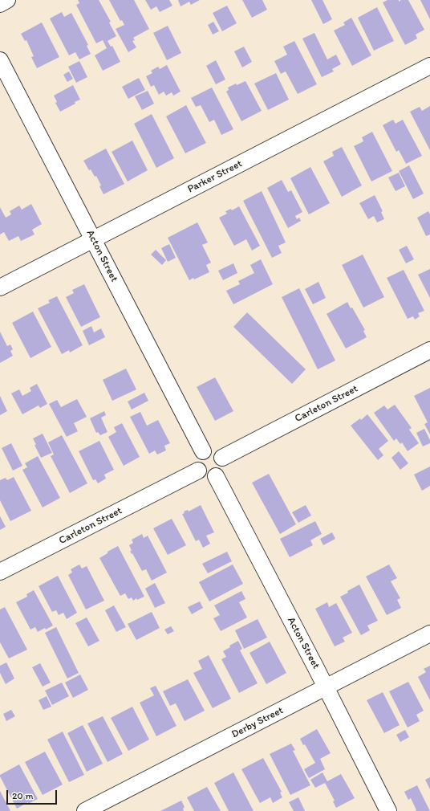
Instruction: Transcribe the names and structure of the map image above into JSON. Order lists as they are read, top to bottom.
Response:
{
  "streets": {
    "street": [
      "Parker Street",
      "Acton Street",
      "Carleton Street",
      "Derby Street"
    ]
  },
  "crossings": [
    ["Parker Street", "Acton Street"],
    ["Acton Street", "Carleton Street"],
    ["Acton Street", "Derby Street"]
  ],
  "scale_bar": "20 m"
}
